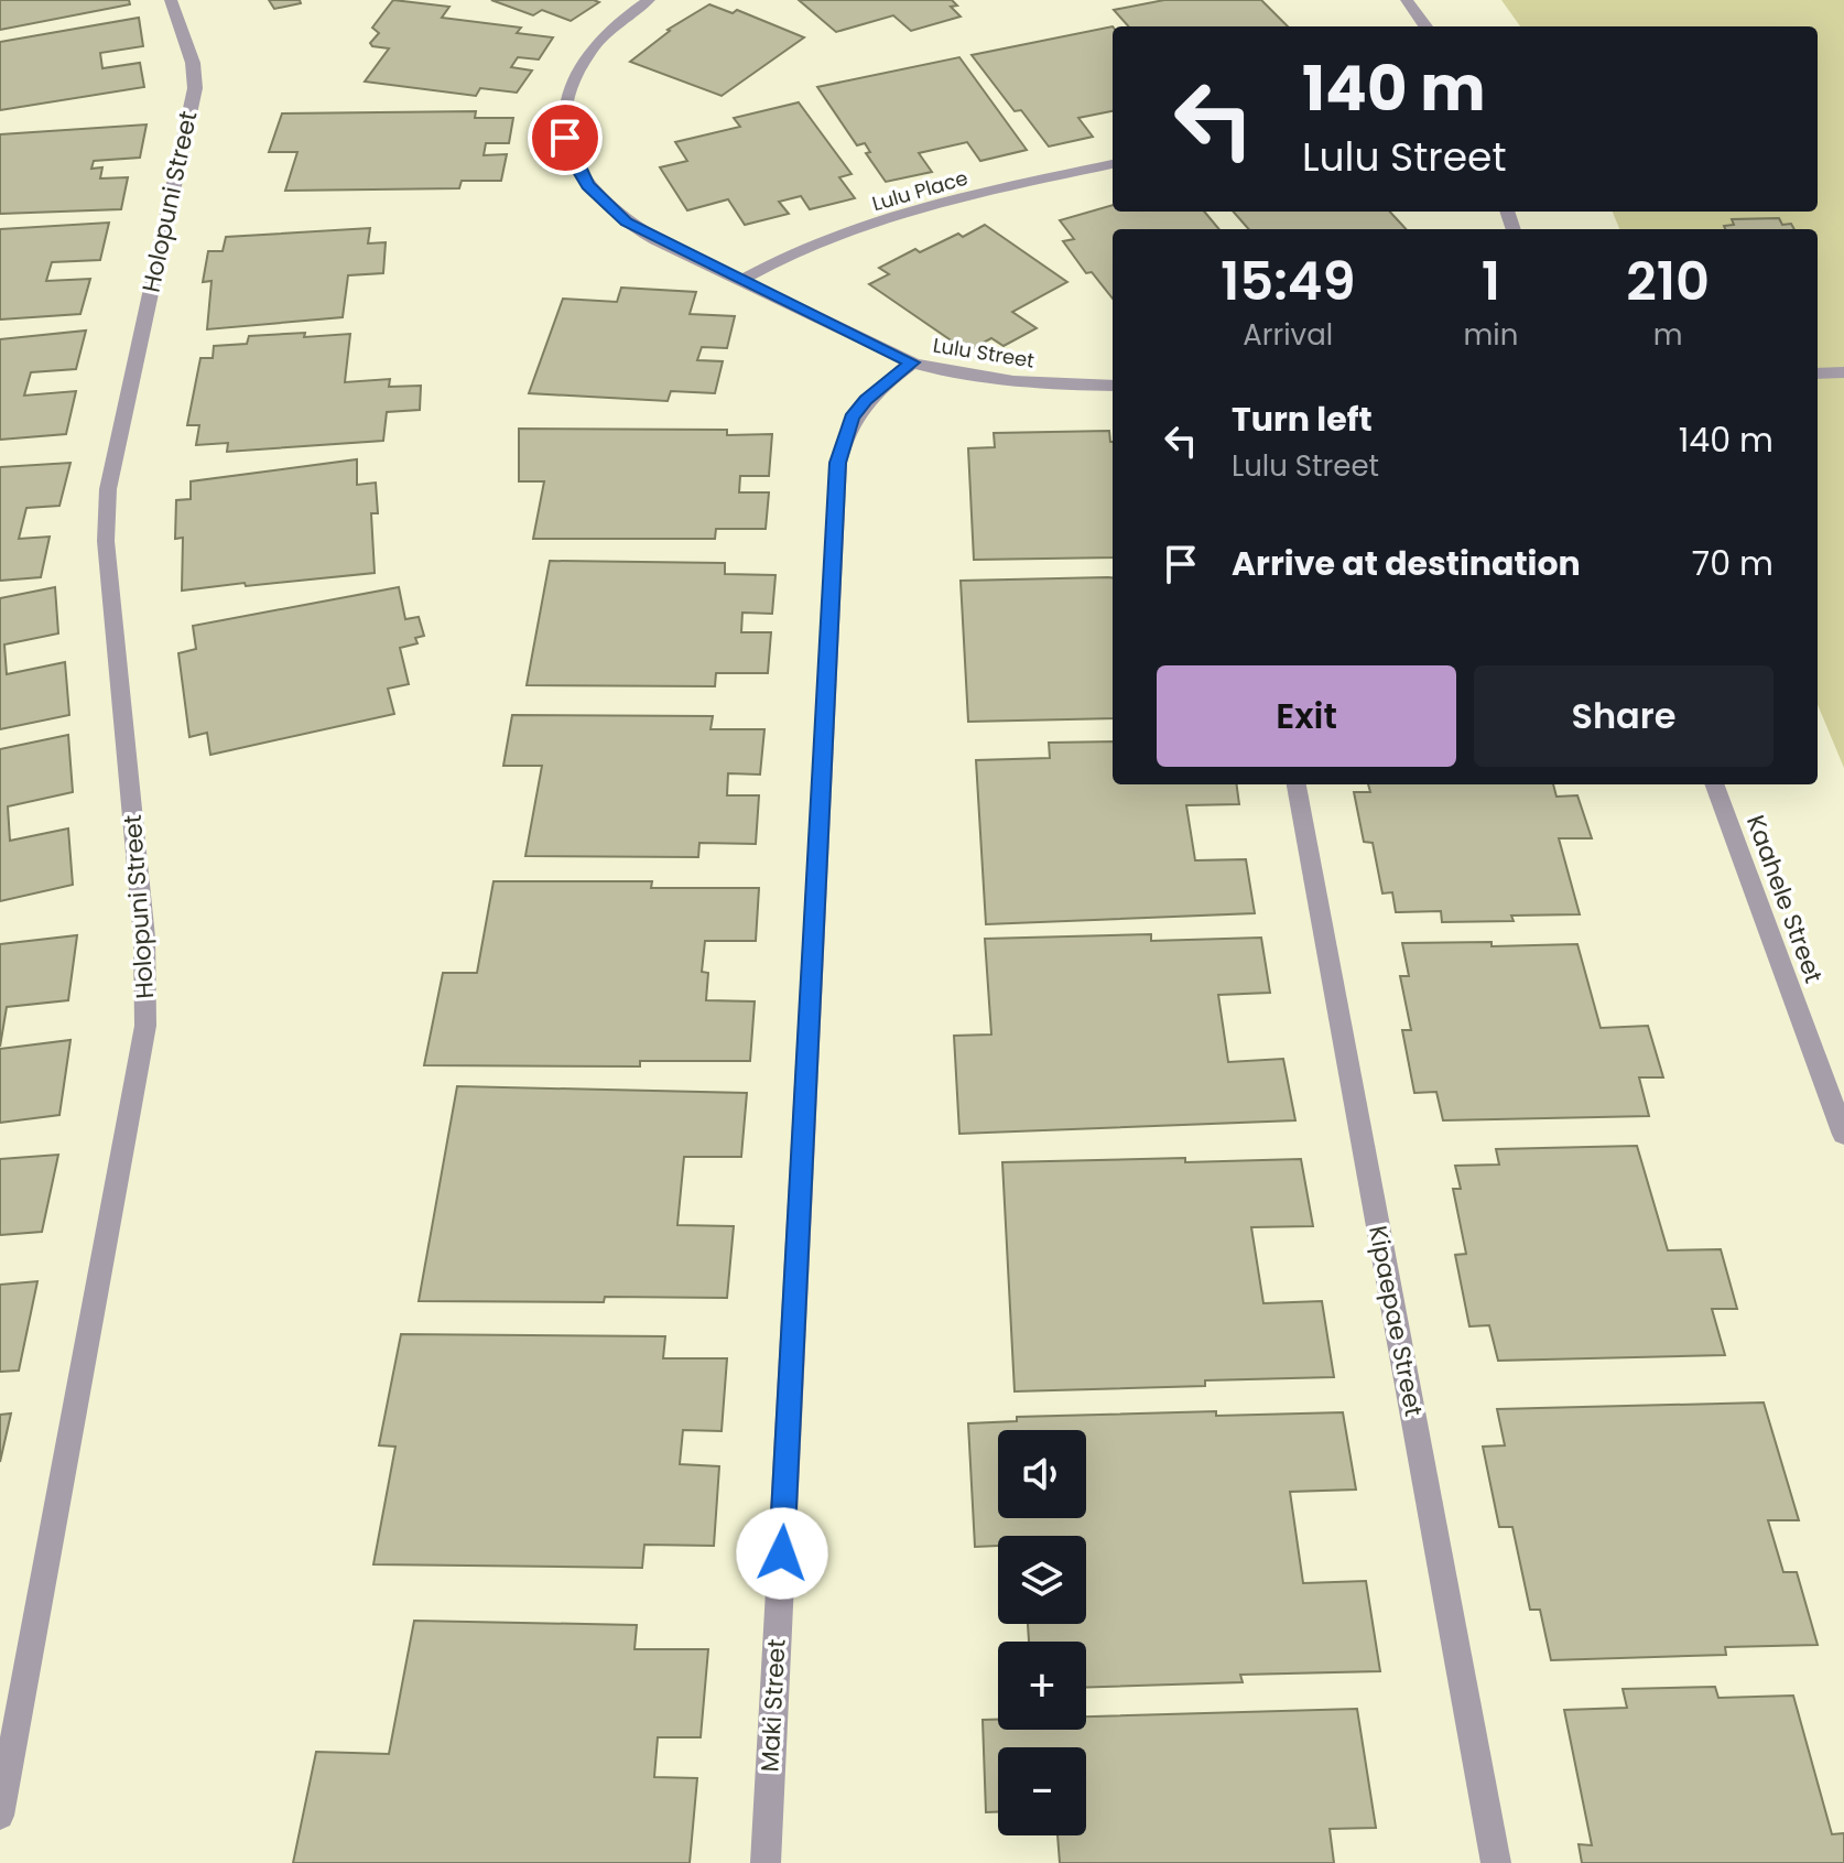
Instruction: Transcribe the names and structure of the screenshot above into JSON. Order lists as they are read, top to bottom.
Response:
{
  "streets": {
    "street": [
      "Lulu Place",
      "Holopuni Street",
      "Lulu Street",
      "Kaahele Street",
      "Kipaepae Street",
      "Maki Street"
    ]
  },
  "crossings": [
    ["Lulu Place", "Lulu Street"],
    ["Lulu Street", "Maki Street"]
  ],
  "page": {
    "turn": ["140 m", "Lulu Street"],
    "eta": [
      "15:49",
      "Arrival",
      "1",
      "min",
      "210",
      "m"
    ],
    "list": [
      {
        "name": "Turn left",
        "note": "Lulu Street",
        "value": "140 m"
      },
      {
        "name": "Arrive at destination",
        "value": "70 m"
      }
    ],
    "buttons": ["Exit", "Share"],
    "map_buttons": ["+", "−"]
  }
}
